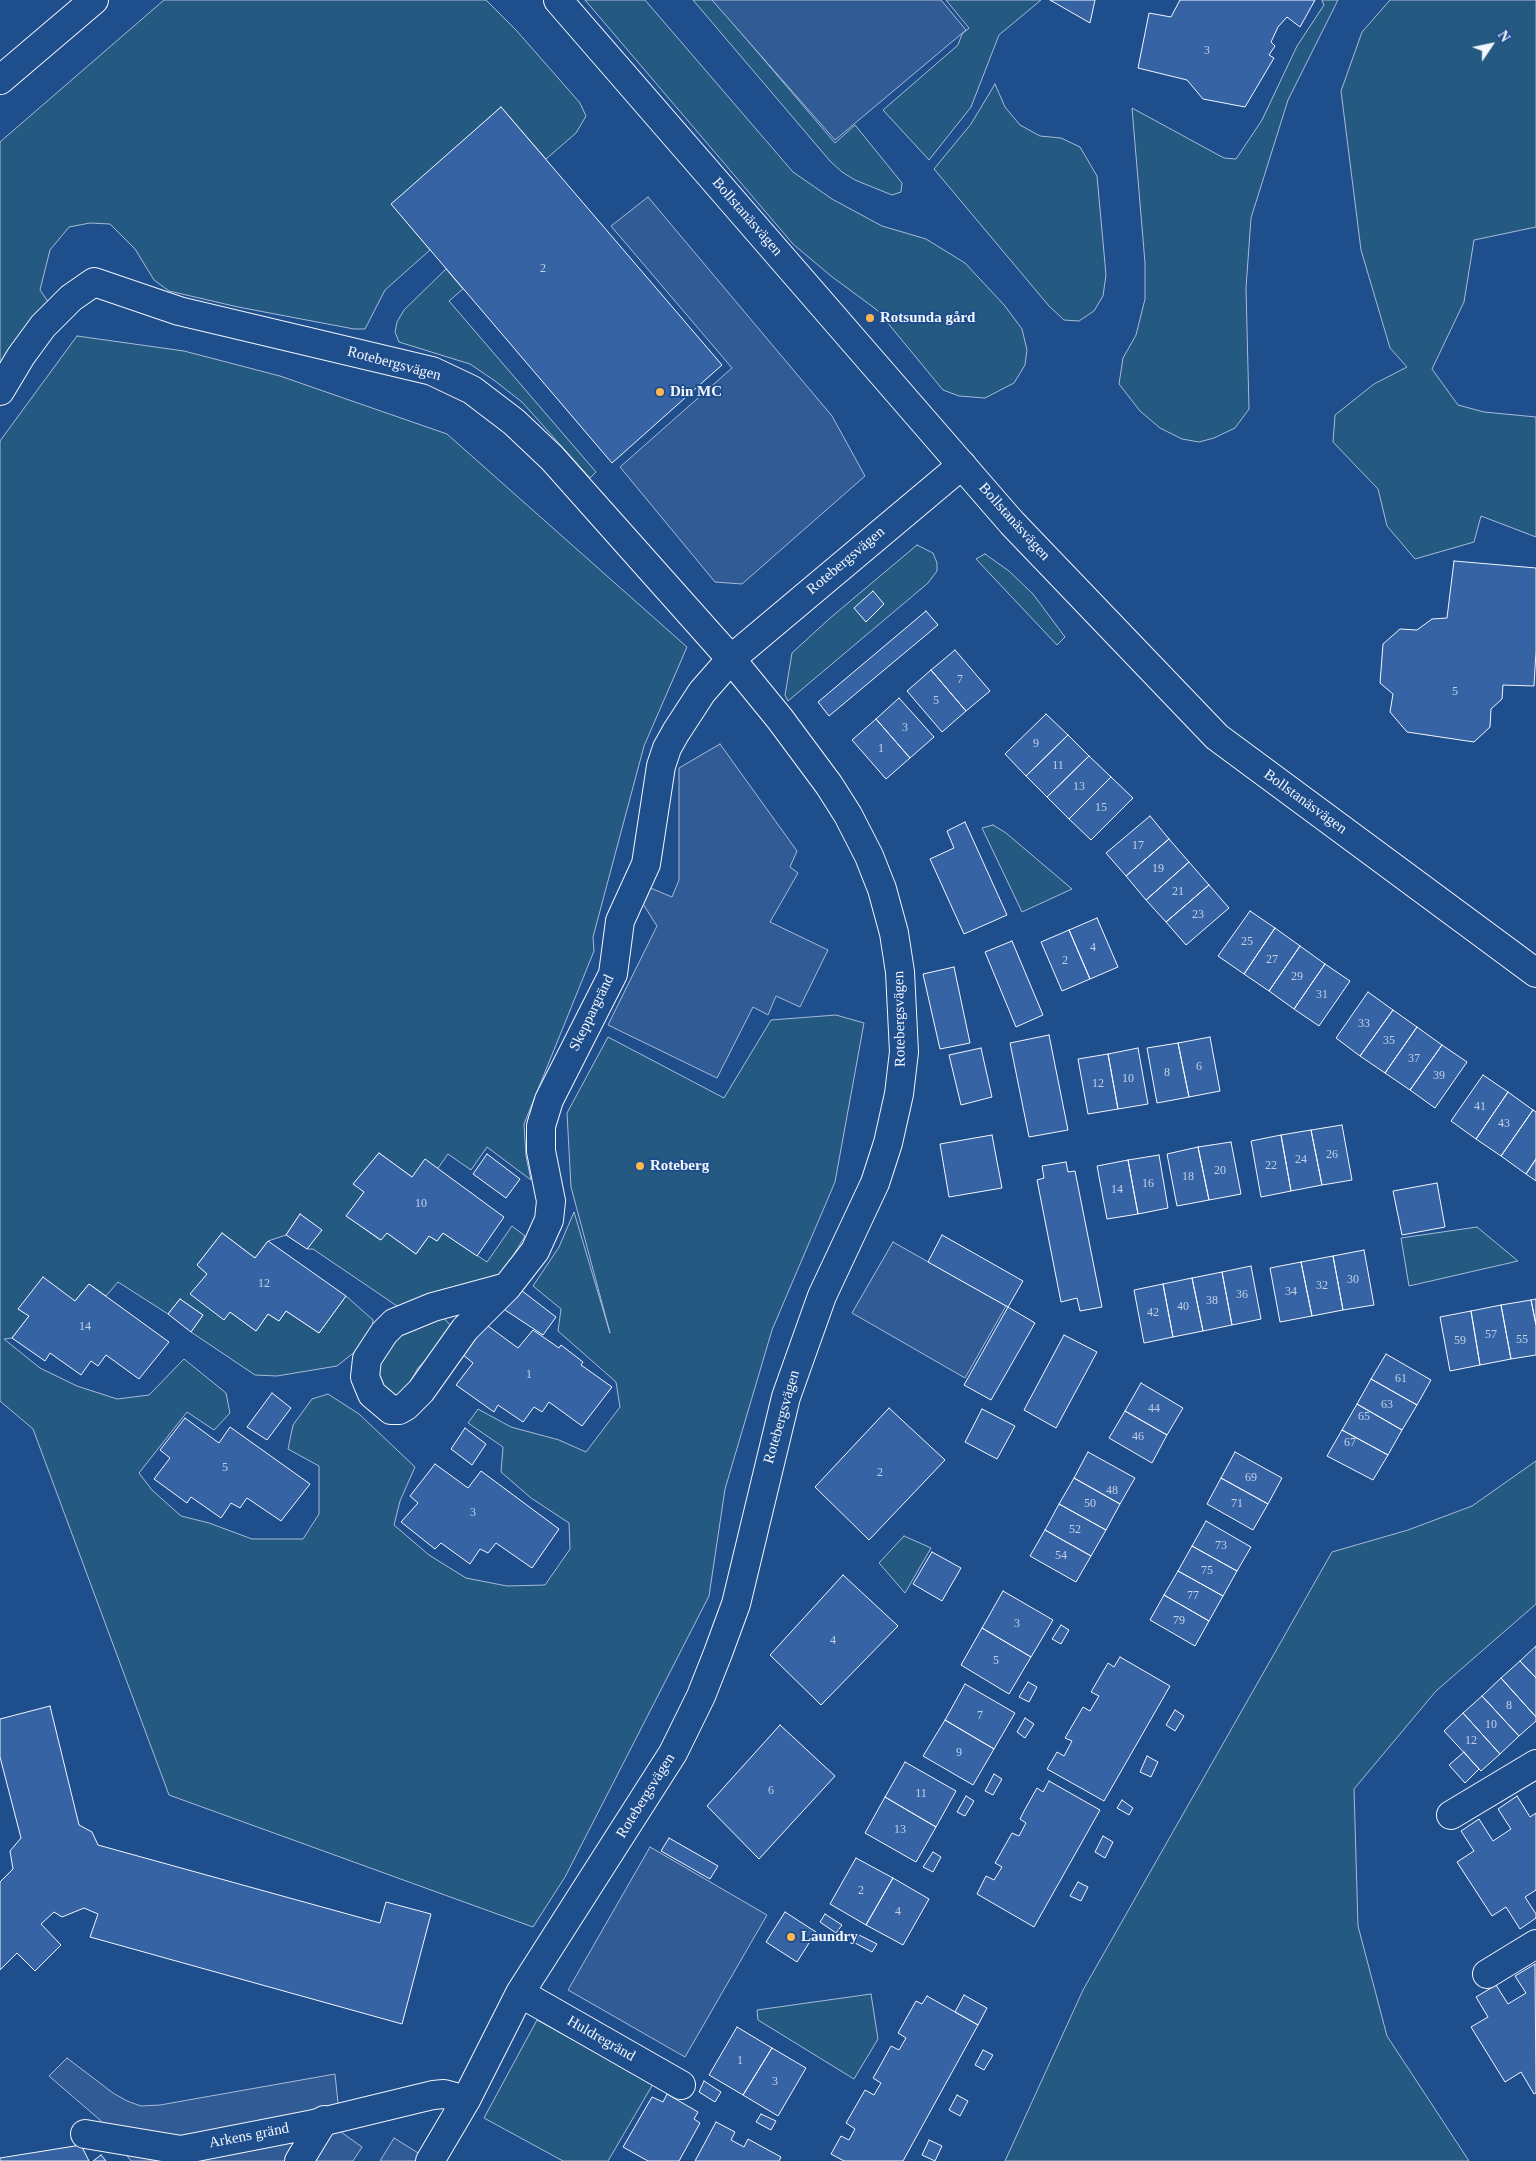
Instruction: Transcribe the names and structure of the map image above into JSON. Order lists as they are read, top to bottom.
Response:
{
  "streets": {
    "main road": [
      "Bollstanäsvägen",
      "Rotebergsvägen",
      "Skeppargränd",
      "Huldregränd",
      "Arkens gränd"
    ]
  },
  "crossings": [
    ["Bollstanäsvägen", "Rotebergsvägen"],
    ["Rotebergsvägen", "Skeppargränd"],
    ["Rotebergsvägen", "Huldregränd"],
    ["Rotebergsvägen", "Arkens gränd"]
  ],
  "places": [
    "Rotsunda gård",
    "Din MC",
    "Roteberg",
    "Laundry"
  ],
  "house_numbers": [
    "3",
    "2",
    "7",
    "5",
    "5",
    "3",
    "9",
    "1",
    "11",
    "13",
    "15",
    "17",
    "19",
    "21",
    "23",
    "25",
    "4",
    "27",
    "2",
    "29",
    "31",
    "33",
    "35",
    "37",
    "6",
    "8",
    "39",
    "10",
    "12",
    "41",
    "43",
    "26",
    "24",
    "22",
    "20",
    "18",
    "16",
    "14",
    "10",
    "30",
    "12",
    "32",
    "34",
    "36",
    "38",
    "40",
    "42",
    "14",
    "57",
    "55",
    "59",
    "1",
    "61",
    "63",
    "44",
    "65",
    "46",
    "67",
    "5",
    "2",
    "69",
    "48",
    "50",
    "71",
    "3",
    "52",
    "73",
    "54",
    "75",
    "77",
    "79",
    "3",
    "4",
    "5",
    "8",
    "7",
    "10",
    "12",
    "9",
    "6",
    "11",
    "13",
    "2",
    "4",
    "1",
    "3"
  ],
  "north": "top right"
}
